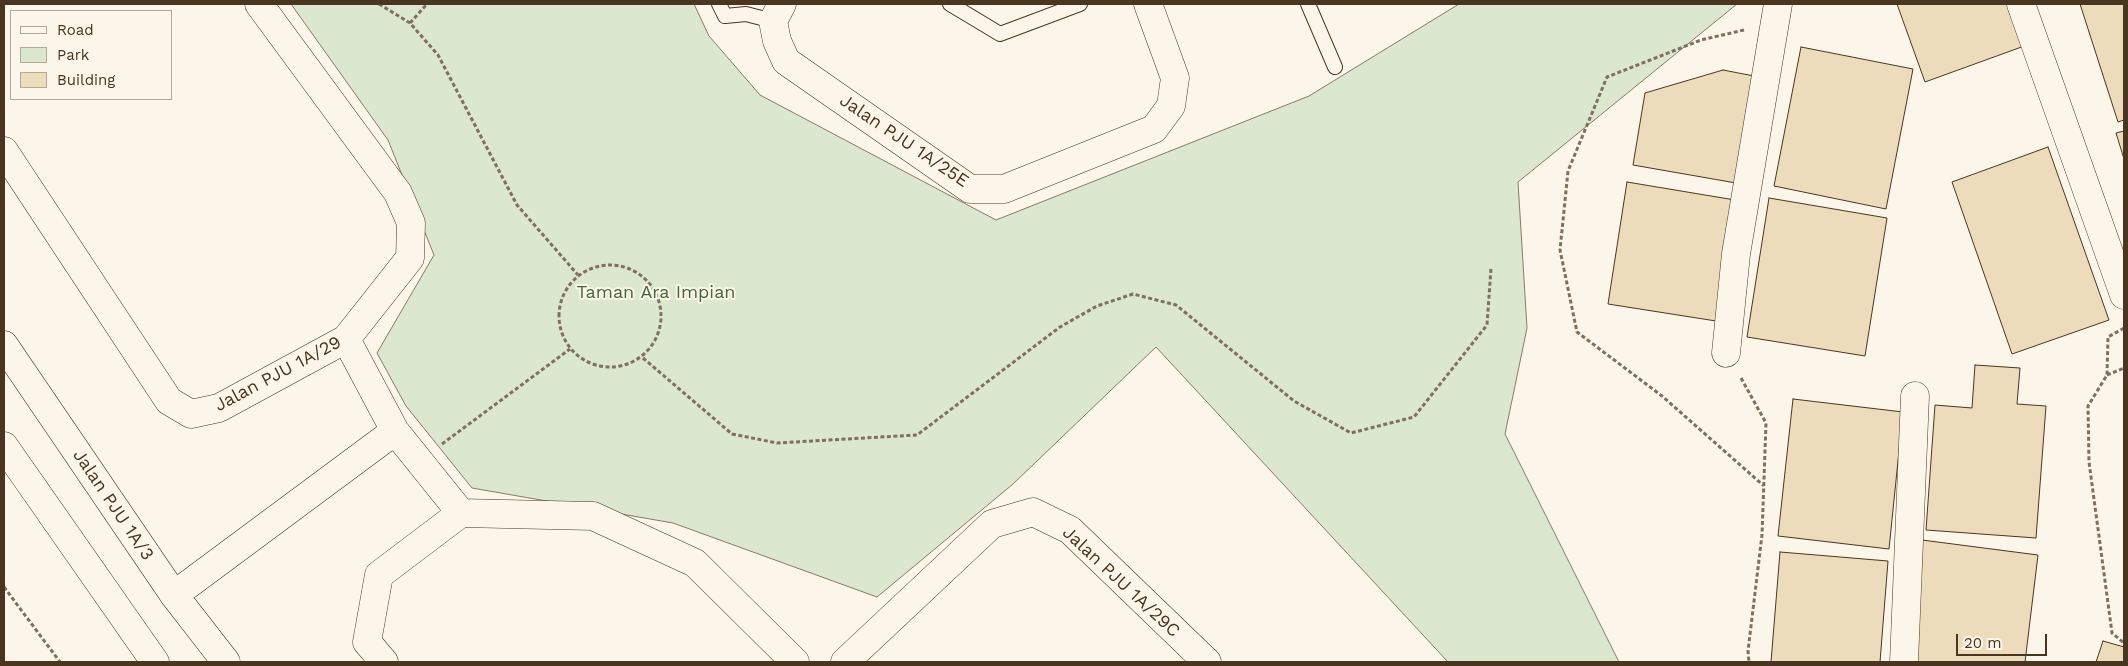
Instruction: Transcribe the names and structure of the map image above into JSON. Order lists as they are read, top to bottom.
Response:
{
  "streets": {
    "street": [
      "Jalan PJU 1A/25E",
      "Jalan PJU 1A/29",
      "Jalan PJU 1A/3",
      "Jalan PJU 1A/29C"
    ]
  },
  "parks": ["Taman Ara Impian"],
  "legend": ["Road", "Park", "Building"],
  "scale_bar": "20 m"
}
